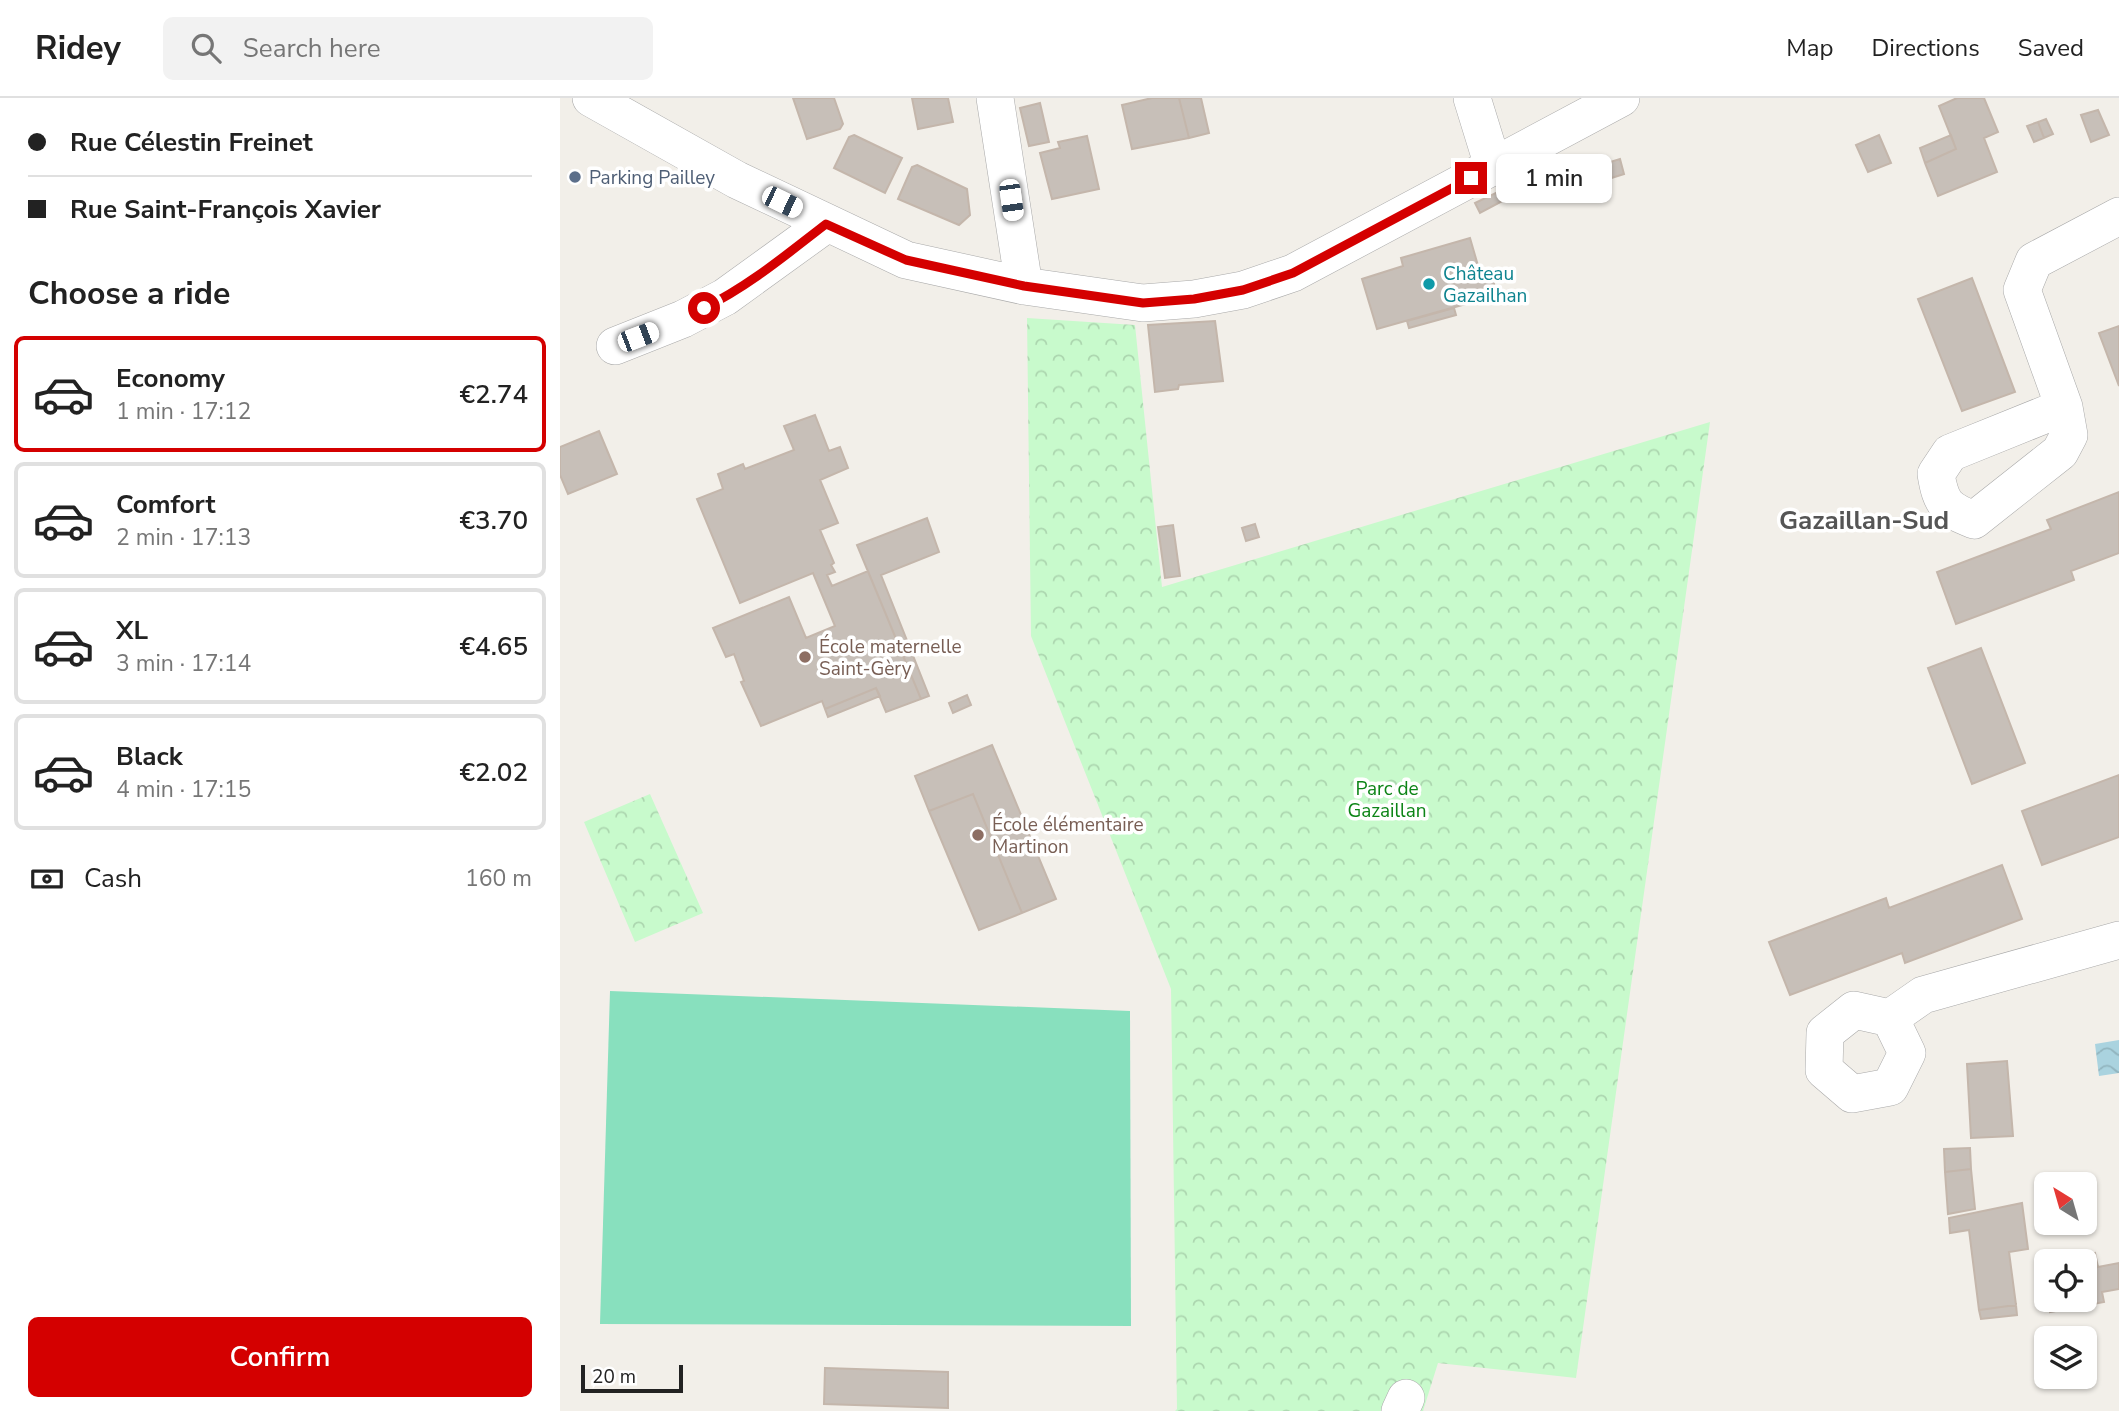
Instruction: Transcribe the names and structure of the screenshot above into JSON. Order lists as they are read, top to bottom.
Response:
{
  "districts": ["Gazaillan-Sud"],
  "parks": ["Parc de Gazaillan"],
  "places": [
    "Parking Pailley",
    "Château Gazailhan",
    "École maternelle Saint-Gèry",
    "École élémentaire Martinon"
  ],
  "scale_bar": "20 m",
  "north": "top left",
  "page": {
    "header": "Ridey",
    "search": "Search here",
    "nav": ["Map", "Directions", "Saved"],
    "banner": ["Rue Célestin Freinet", "Rue Saint-François Xavier"],
    "bubble": "1 min",
    "heading": "Choose a ride",
    "list": [
      {
        "name": "Economy",
        "note": "1 min · 17:12",
        "value": "€2.74"
      },
      {
        "name": "Comfort",
        "note": "2 min · 17:13",
        "value": "€3.70"
      },
      {
        "name": "XL",
        "note": "3 min · 17:14",
        "value": "€4.65"
      },
      {
        "name": "Black",
        "note": "4 min · 17:15",
        "value": "€2.02"
      }
    ],
    "pay": ["Cash", "160 m"],
    "buttons": "Confirm",
    "scale": "20 m"
  }
}
